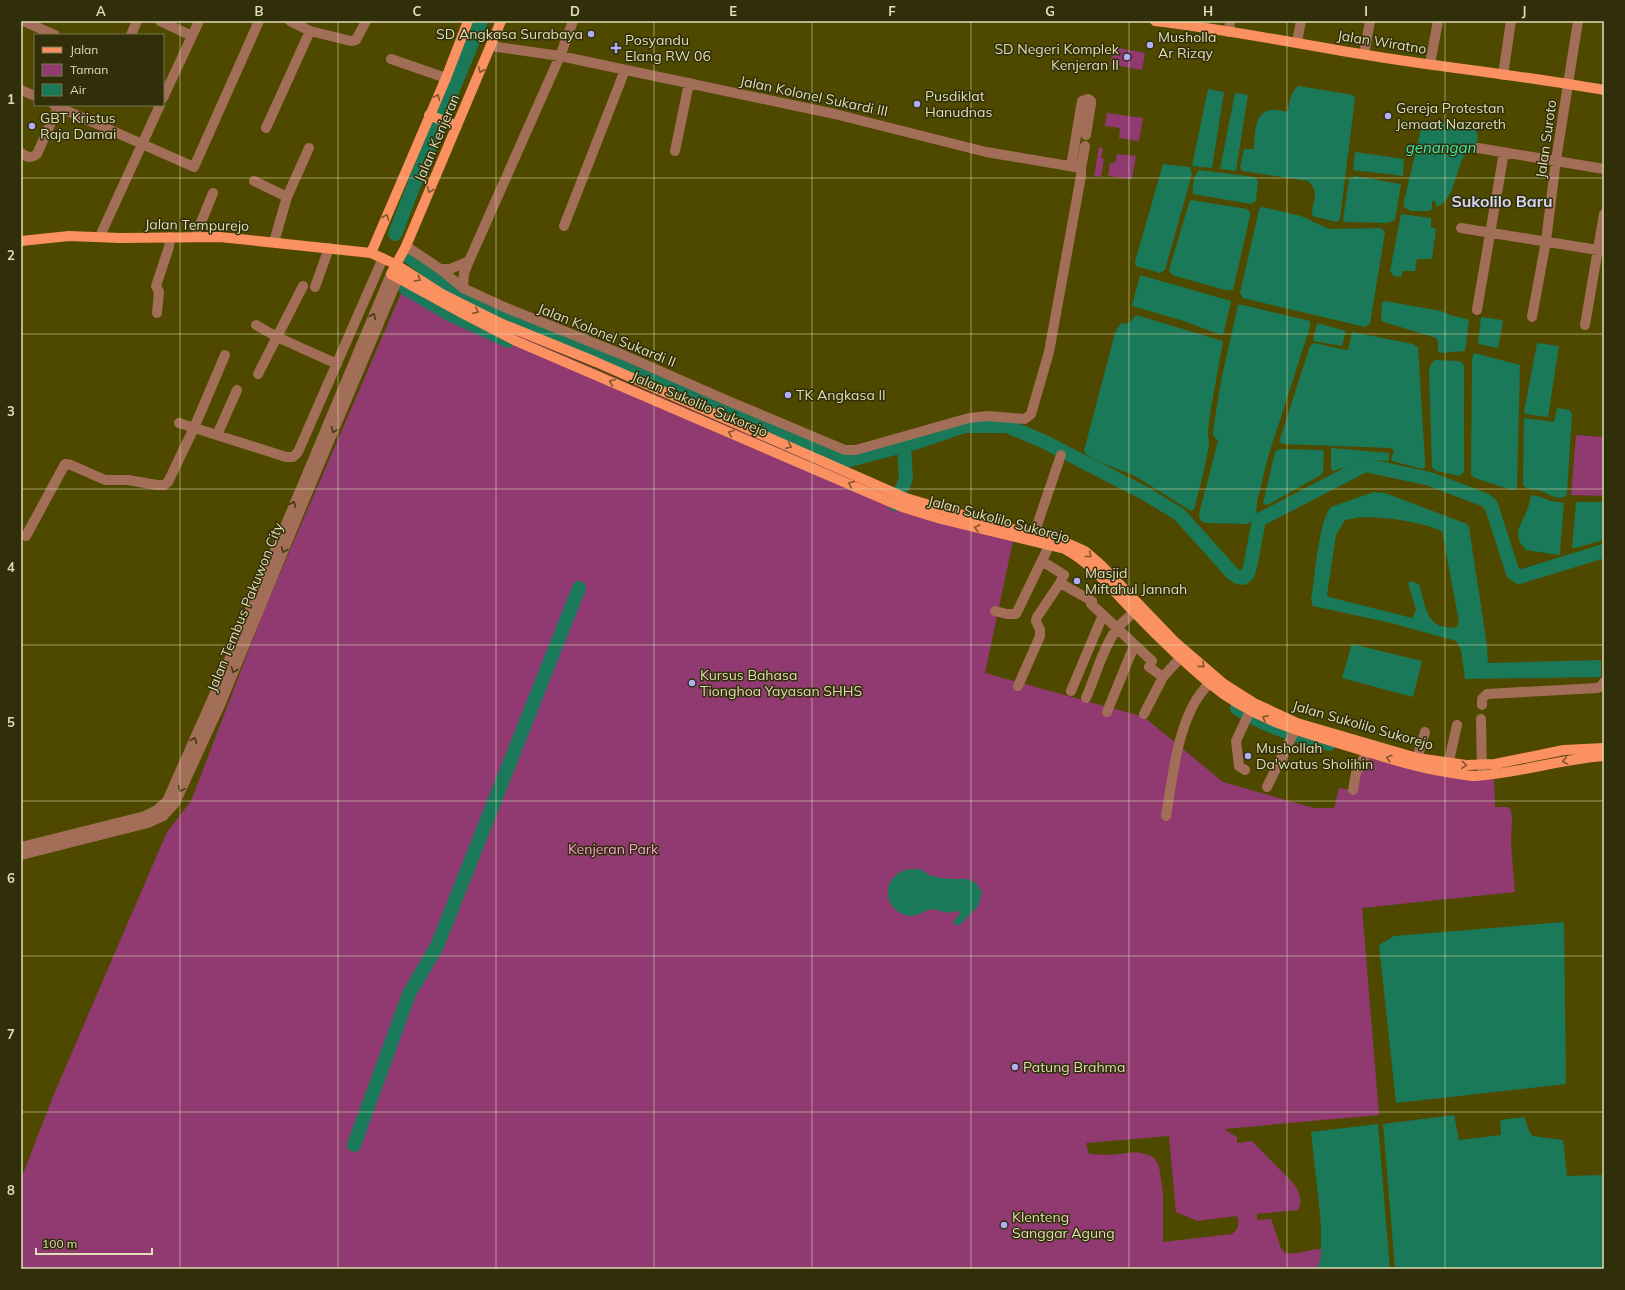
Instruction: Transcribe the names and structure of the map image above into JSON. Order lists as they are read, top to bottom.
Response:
{
  "streets": {
    "main road": [
      "Jalan Wiratno",
      "Jalan Kenjeran",
      "Jalan Tempurejo",
      "Jalan Sukolilo Sukorejo"
    ],
    "street": [
      "Jalan Kolonel Sukardi III",
      "Jalan Suroto",
      "Jalan Kolonel Sukardi II",
      "Jalan Tembus Pakuwon City"
    ]
  },
  "crossings": [
    ["Jalan Wiratno", "Jalan Suroto"],
    ["Jalan Kolonel Sukardi III", "Jalan Kenjeran"],
    ["Jalan Kolonel Sukardi III", "Jalan Kolonel Sukardi II"],
    ["Jalan Kenjeran", "Jalan Tempurejo"],
    ["Jalan Kenjeran", "Jalan Kolonel Sukardi II"],
    ["Jalan Kenjeran", "Jalan Sukolilo Sukorejo"],
    ["Jalan Kenjeran", "Jalan Tembus Pakuwon City"],
    ["Jalan Tempurejo", "Jalan Sukolilo Sukorejo"],
    ["Jalan Tempurejo", "Jalan Tembus Pakuwon City"],
    ["Jalan Sukolilo Sukorejo", "Jalan Tembus Pakuwon City"]
  ],
  "districts": ["Sukolilo Baru"],
  "water": ["genangan"],
  "parks": ["Kenjeran Park"],
  "places": {
    "other": [
      "SD Angkasa Surabaya",
      "Musholla Ar Rizqy",
      "SD Negeri Komplek Kenjeran II",
      "Pusdiklat Hanudnas",
      "Gereja Protestan Jemaat Nazareth",
      "GBT Kristus Raja Damai",
      "TK Angkasa II",
      "Masjid Miftahul Jannah",
      "Kursus Bahasa Tionghoa Yayasan SHHS",
      "Mushollah Da'watus Sholihin",
      "Patung Brahma",
      "Klenteng Sanggar Agung"
    ],
    "health": ["Posyandu Elang RW 06"]
  },
  "legend": ["Jalan", "Taman", "Air"],
  "scale_bar": "100 m",
  "grid": {
    "columns": [
      "A",
      "B",
      "C",
      "D",
      "E",
      "F",
      "G",
      "H",
      "I",
      "J"
    ],
    "rows": [
      "1",
      "2",
      "3",
      "4",
      "5",
      "6",
      "7",
      "8"
    ]
  }
}
